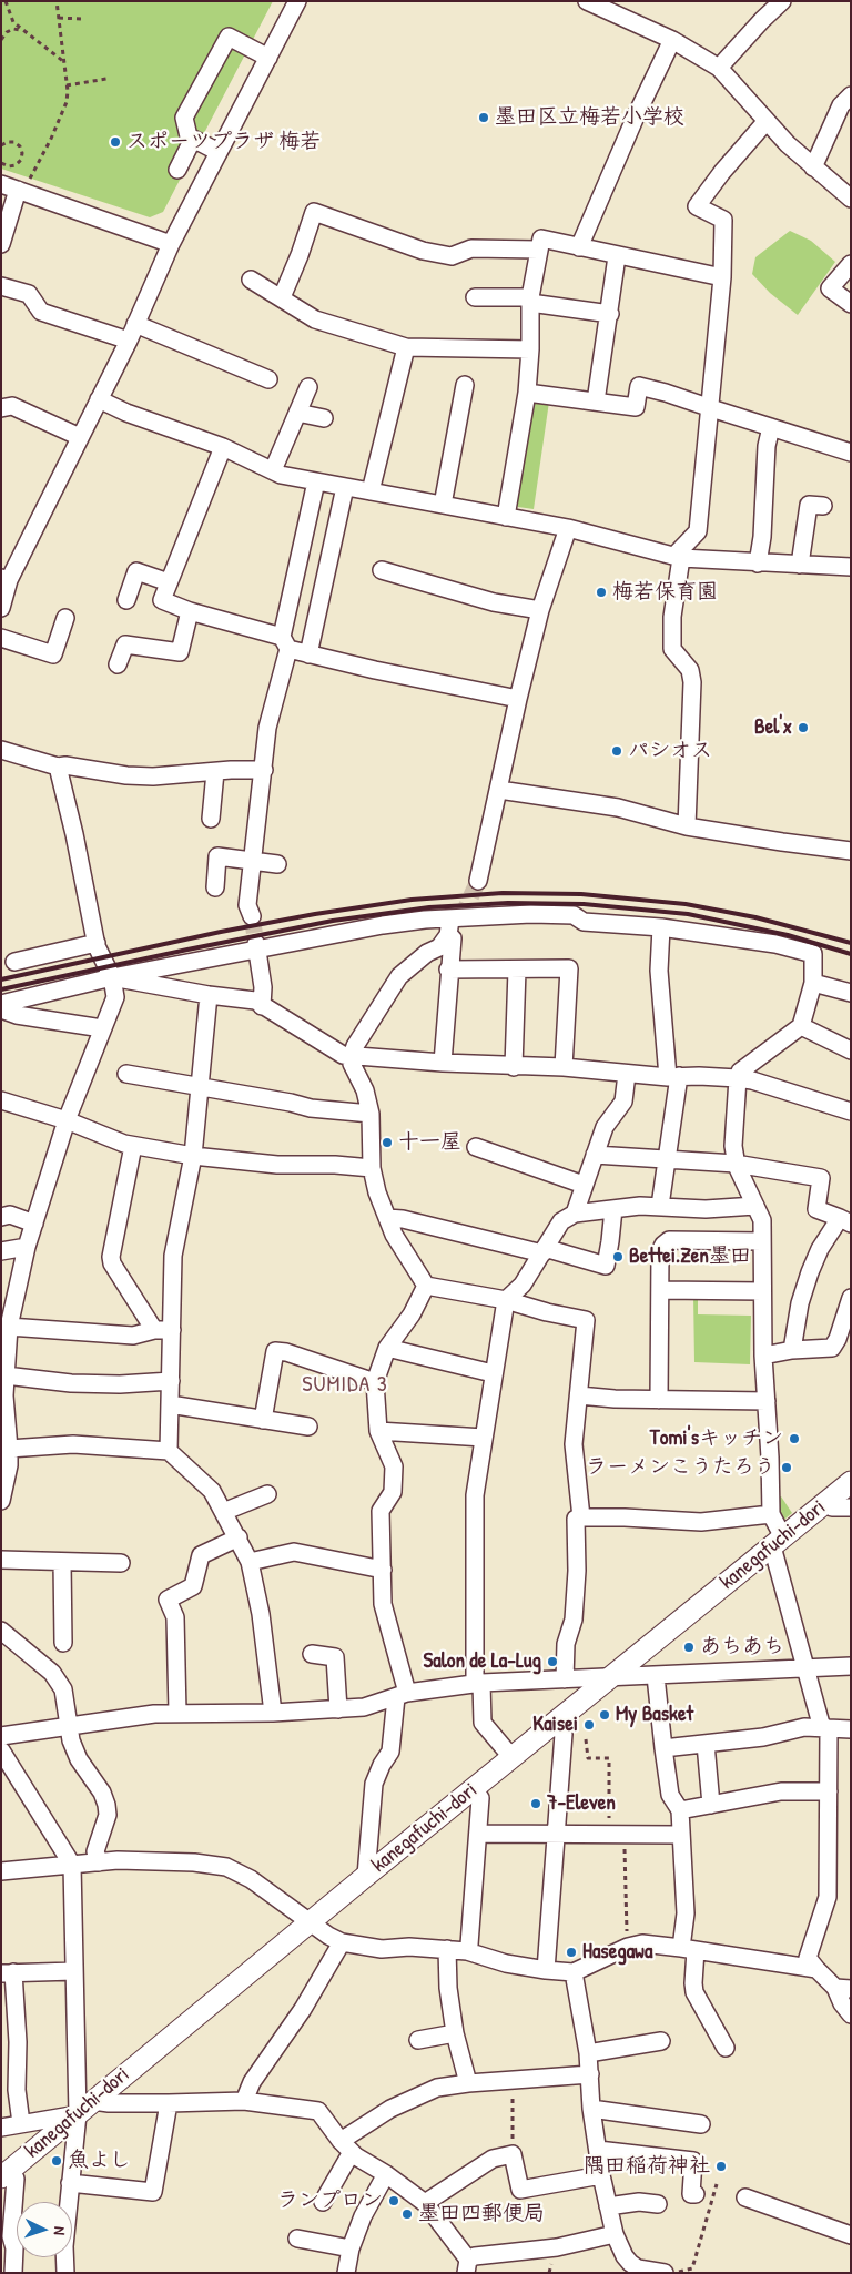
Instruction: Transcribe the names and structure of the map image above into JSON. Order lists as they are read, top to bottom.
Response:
{
  "streets": {
    "main road": ["kanegafuchi-dori"]
  },
  "districts": ["SUMIDA 3"],
  "places": [
    "墨田区立梅若小学校",
    "スポーツプラザ 梅若",
    "梅若保育園",
    "Bel'x",
    "パシオス",
    "十一屋",
    "Bettei.Zen墨田",
    "Tomi'sキッチン",
    "ラーメンこうたろう",
    "あちあち",
    "Salon de La-Lug",
    "My Basket",
    "Kaisei",
    "7-Eleven",
    "Hasegawa",
    "魚よし",
    "隅田稲荷神社",
    "ランプロン",
    "墨田四郵便局"
  ],
  "north": "right"
}
